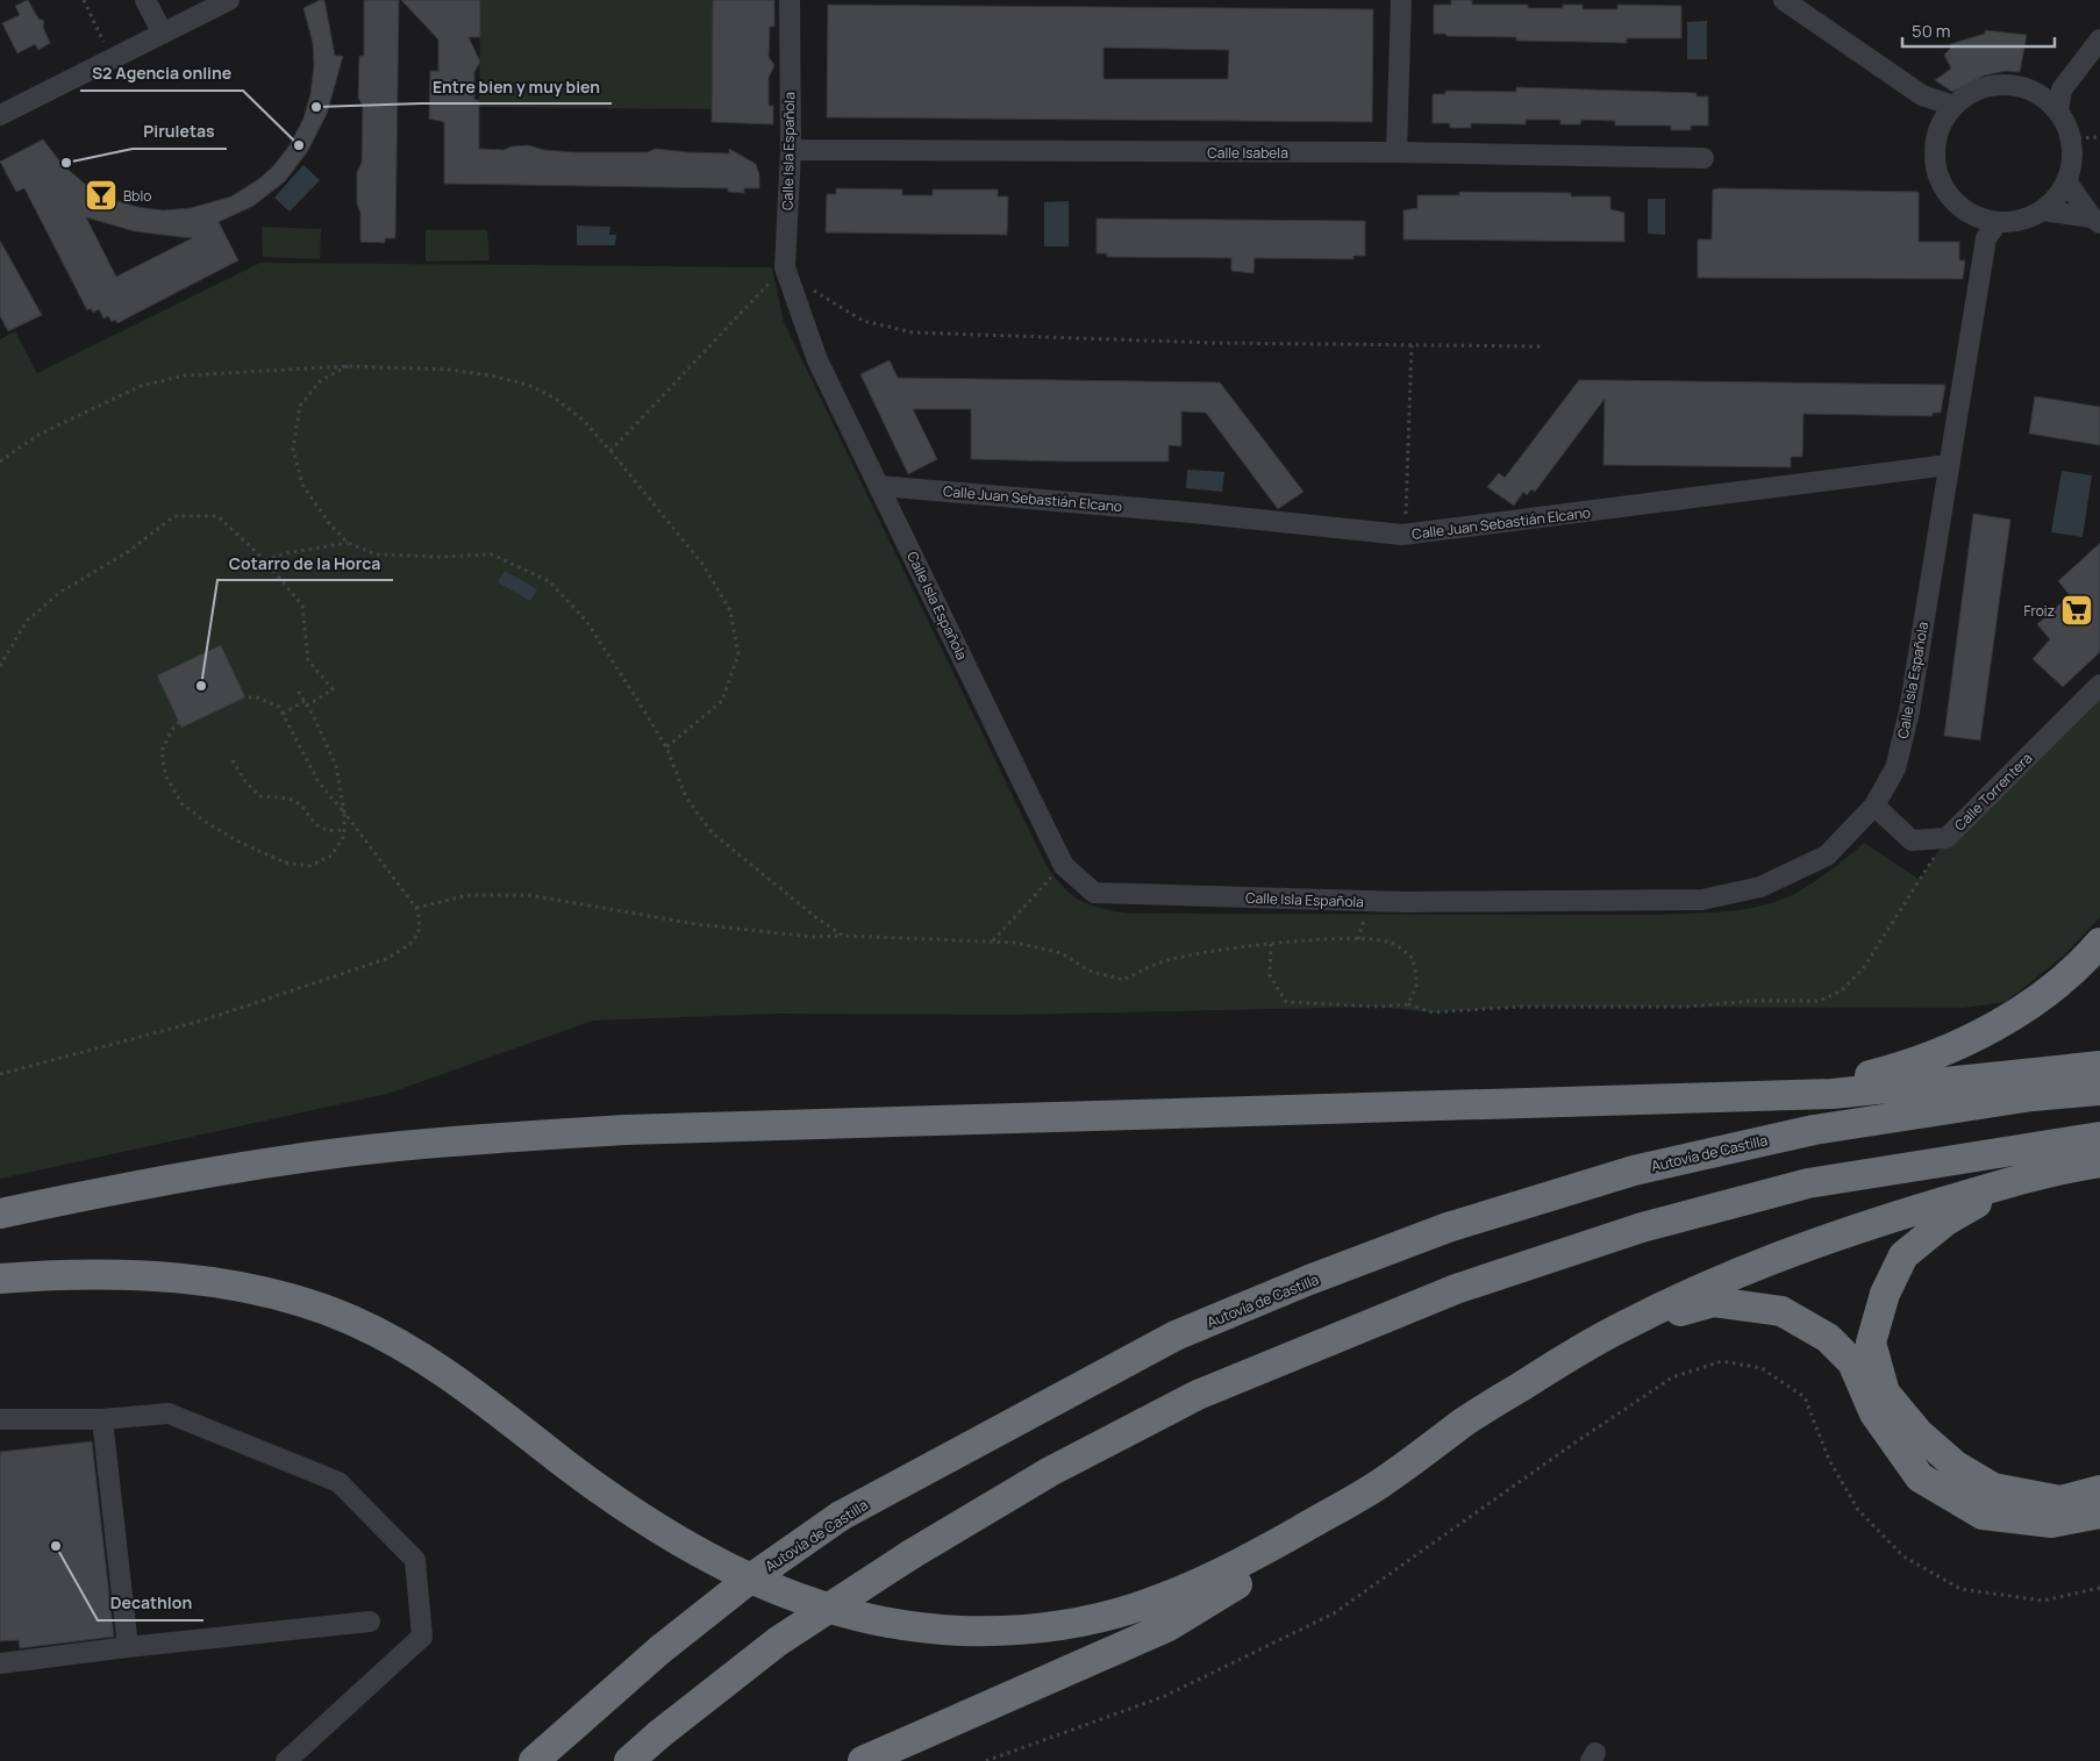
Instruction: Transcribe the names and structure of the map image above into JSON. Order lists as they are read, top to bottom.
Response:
{
  "streets": {
    "highway": ["Autovía de Castilla"],
    "street": [
      "Calle Isla Española",
      "Calle Isabela",
      "Calle Juan Sebastián Elcano",
      "Calle Torrentera"
    ]
  },
  "crossings": [
    ["Calle Isla Española", "Calle Isabela"],
    ["Calle Isla Española", "Calle Juan Sebastián Elcano"],
    ["Calle Isla Española", "Calle Torrentera"]
  ],
  "places": {
    "other": [
      "Entre bien y muy bien",
      "S2 Agencia online",
      "Piruletas",
      "Cotarro de la Horca",
      "Decathlon"
    ],
    "bar": ["Bblo"],
    "supermarket": ["Froiz"]
  },
  "scale_bar": "50 m"
}
